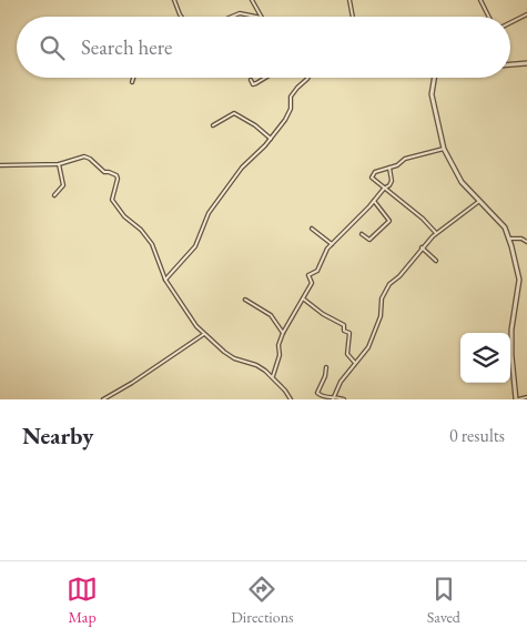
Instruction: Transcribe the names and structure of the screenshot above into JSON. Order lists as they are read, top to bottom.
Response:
{
  "page": {
    "search": "Search here",
    "heading": ["Nearby", "0 results"],
    "nav": ["Map", "Directions", "Saved"]
  }
}
